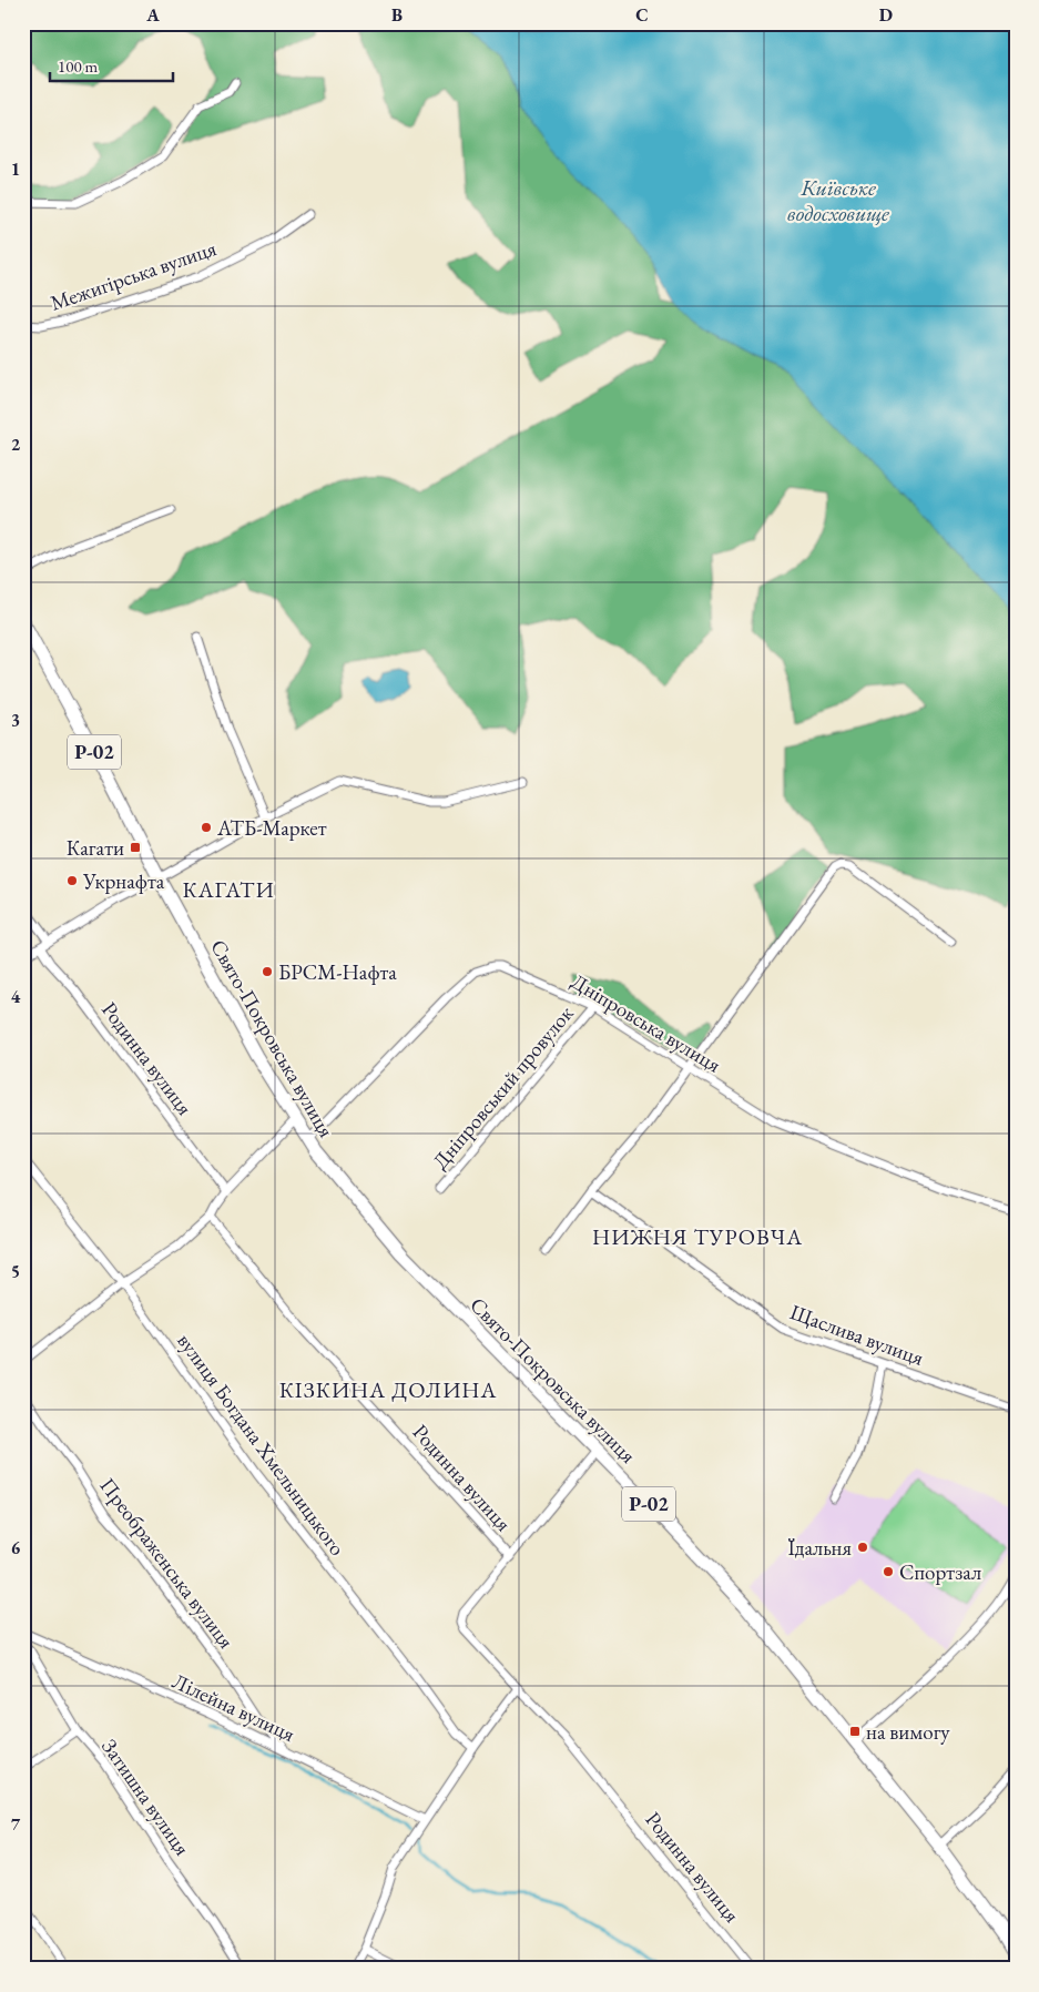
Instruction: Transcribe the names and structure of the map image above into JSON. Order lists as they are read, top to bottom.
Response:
{
  "streets": {
    "main road": ["Р-02", "Свято-Покровська вулиця"],
    "street": [
      "Межигірська вулиця",
      "Дніпровська вулиця",
      "Родинна вулиця",
      "Дніпровський провулок",
      "Щаслива вулиця",
      "вулиця Богдана Хмельницького",
      "Преображенська вулиця",
      "Лілейна вулиця",
      "Затишна вулиця"
    ]
  },
  "crossings": [
    ["Р-02", "Свято-Покровська вулиця"],
    ["Дніпровська вулиця", "Свято-Покровська вулиця"],
    ["Дніпровська вулиця", "Дніпровський провулок"],
    ["Преображенська вулиця", "Лілейна вулиця"]
  ],
  "districts": ["КАГАТИ", "НИЖНЯ ТУРОВЧА", "КІЗКИНА ДОЛИНА"],
  "water": ["Київське водосховище"],
  "places": {
    "other": [
      "АТБ-Маркет",
      "Укрнафта",
      "БРСМ-Нафта",
      "Їдальня",
      "Спортзал"
    ],
    "transit": ["Кагати", "на вимогу"]
  },
  "scale_bar": "100 m",
  "grid": {
    "columns": [
      "A",
      "B",
      "C",
      "D"
    ],
    "rows": [
      "1",
      "2",
      "3",
      "4",
      "5",
      "6",
      "7"
    ]
  }
}
